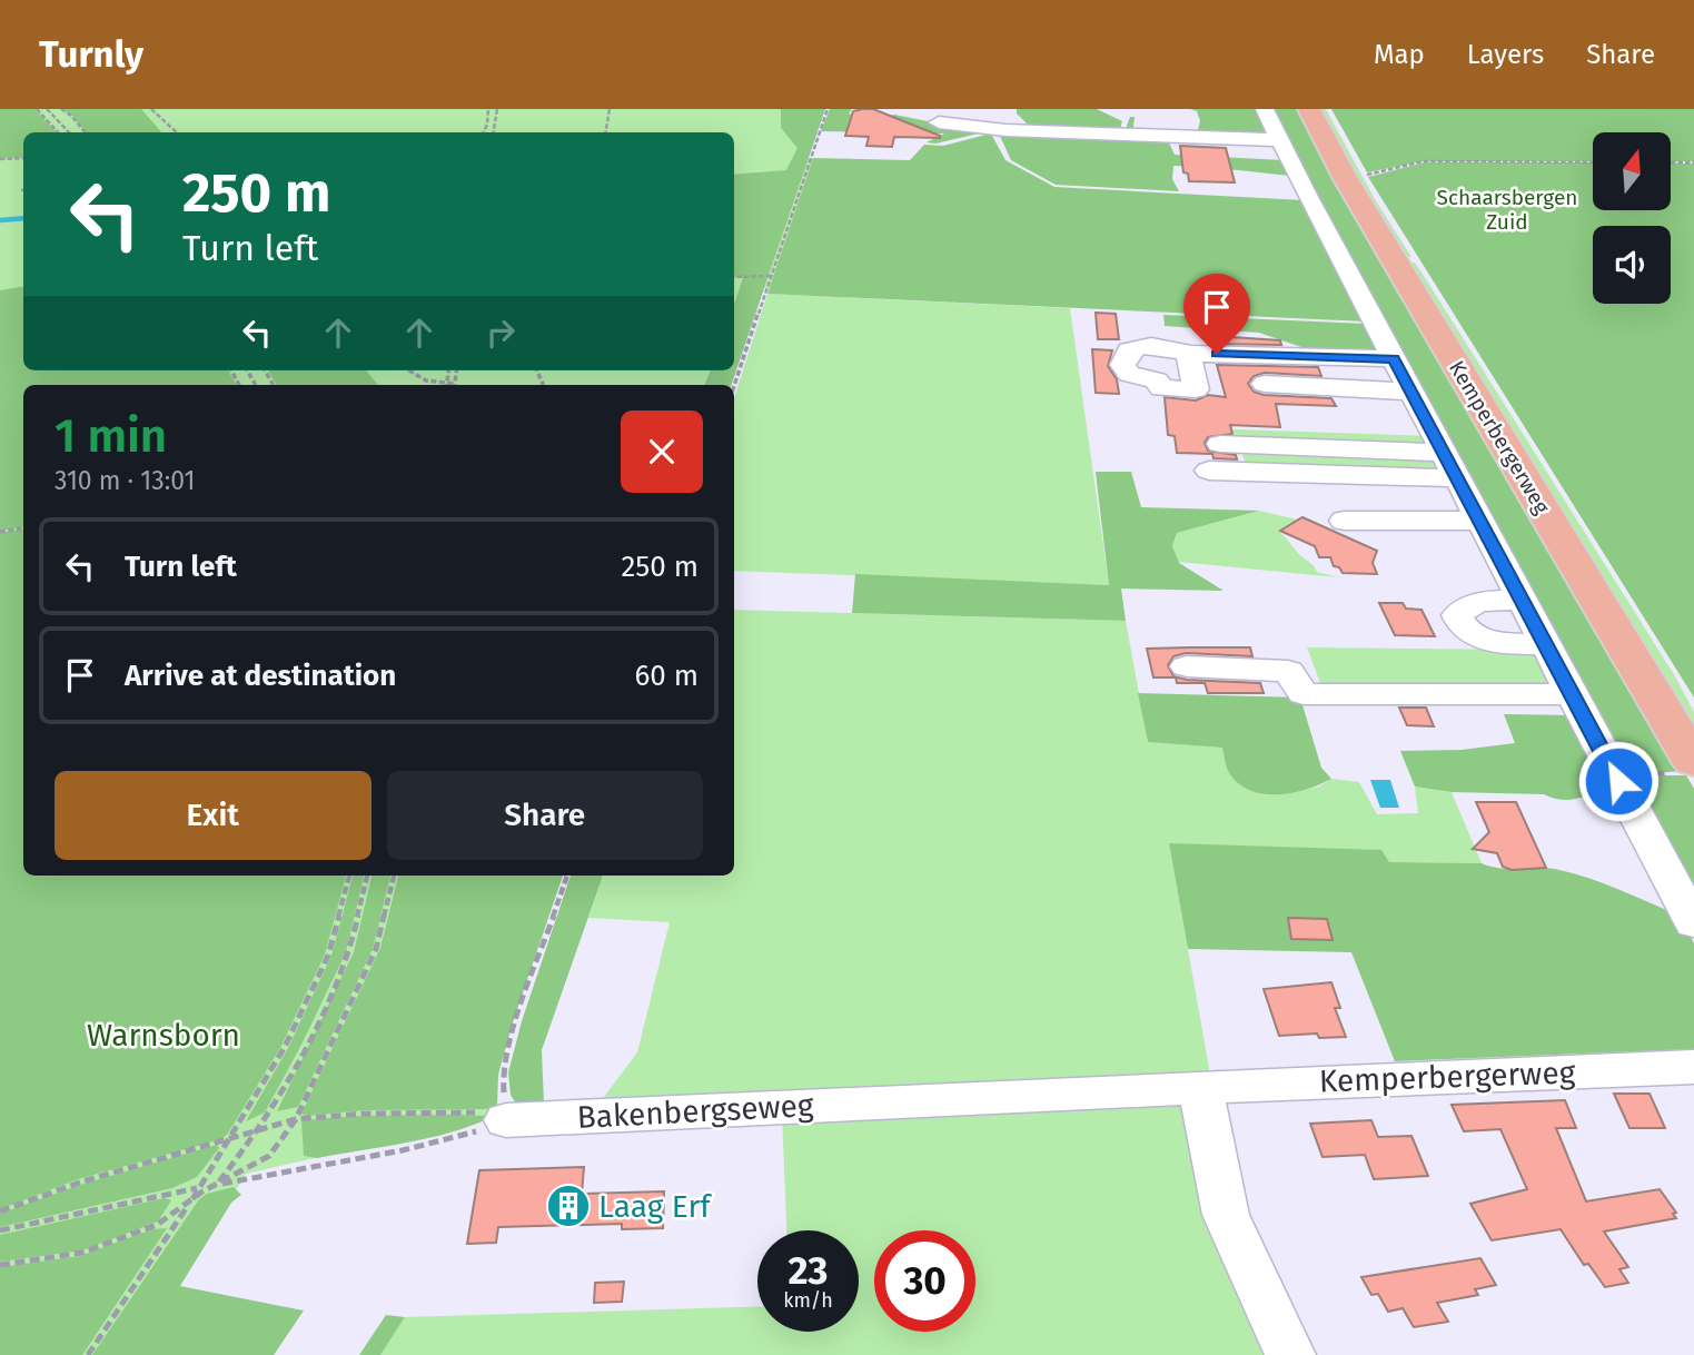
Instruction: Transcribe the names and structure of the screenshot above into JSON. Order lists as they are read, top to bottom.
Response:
{
  "streets": {
    "main road": ["Kemperbergerweg"],
    "street": ["Bakenbergseweg"]
  },
  "crossings": [
    ["Kemperbergerweg", "Bakenbergseweg"]
  ],
  "parks": ["Schaarsbergen Zuid", "Warnsborn"],
  "places": {
    "building": ["Laag Erf"]
  },
  "north": "top",
  "page": {
    "header": "Turnly",
    "nav": ["Map", "Layers", "Share"],
    "turn": ["250 m", "Turn left"],
    "heading": ["1 min", "310 m · 13:01"],
    "list": [
      {
        "name": "Turn left",
        "value": "250 m"
      },
      {
        "name": "Arrive at destination",
        "value": "60 m"
      }
    ],
    "buttons": ["Exit", "Share"],
    "speed": "23 km/h",
    "limit": "30"
  }
}
